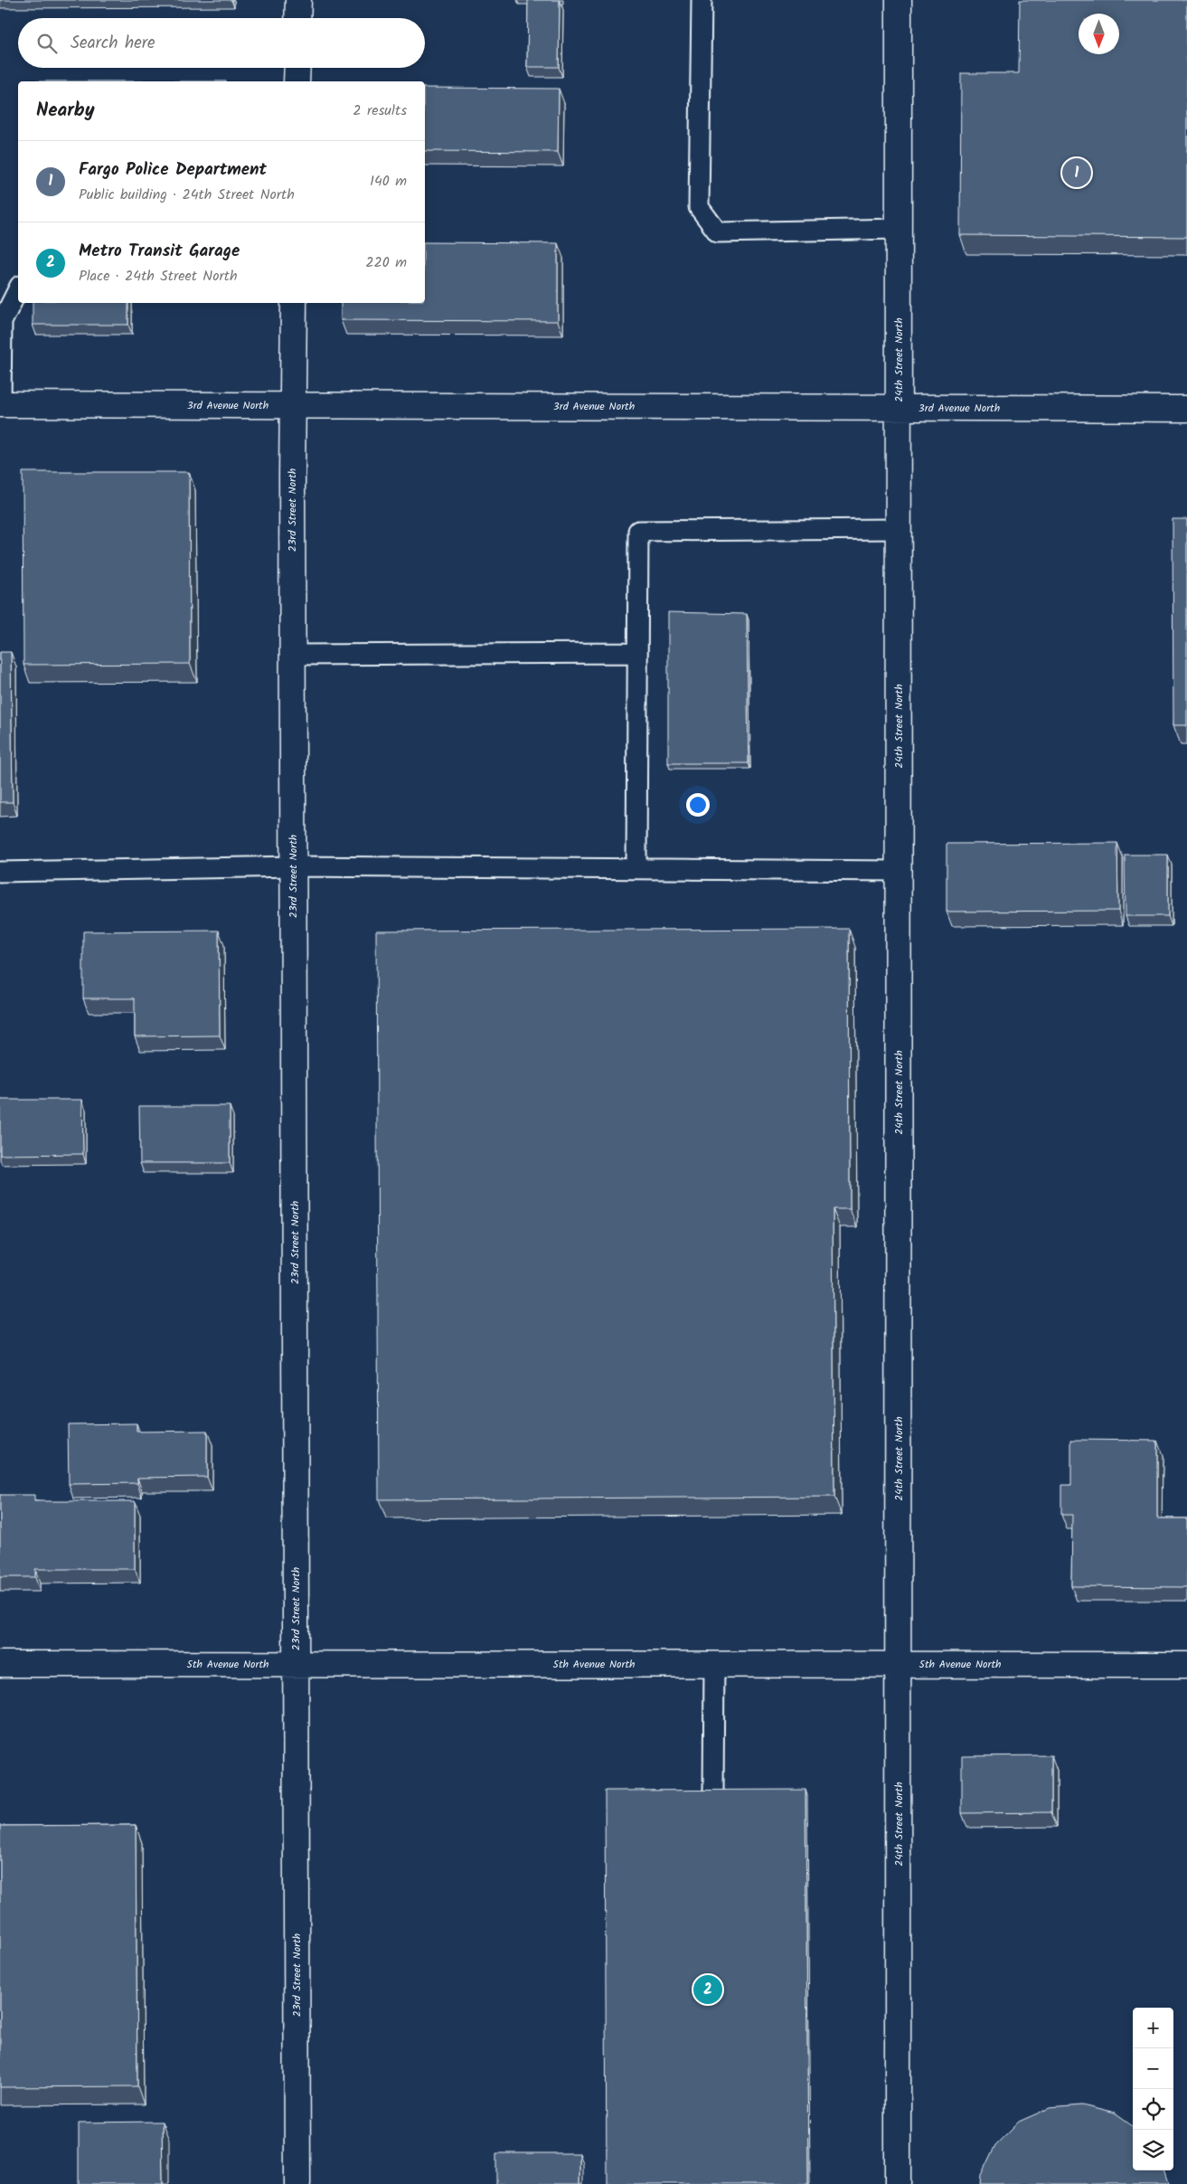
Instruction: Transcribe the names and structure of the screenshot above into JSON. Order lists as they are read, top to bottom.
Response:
{
  "streets": {
    "street": [
      "24th Street North",
      "3rd Avenue North",
      "23rd Street North",
      "5th Avenue North"
    ]
  },
  "crossings": [
    ["24th Street North", "3rd Avenue North"],
    ["24th Street North", "5th Avenue North"],
    ["3rd Avenue North", "23rd Street North"],
    ["23rd Street North", "5th Avenue North"]
  ],
  "north": "bottom",
  "page": {
    "search": "Search here",
    "heading": ["Nearby", "2 results"],
    "list": [
      {
        "mark": "1",
        "name": "Fargo Police Department",
        "note": "Public building · 24th Street North",
        "value": "140 m"
      },
      {
        "mark": "2",
        "name": "Metro Transit Garage",
        "note": "Place · 24th Street North",
        "value": "220 m"
      }
    ],
    "pins": ["1", "2"],
    "map_buttons": ["+", "−"]
  }
}
